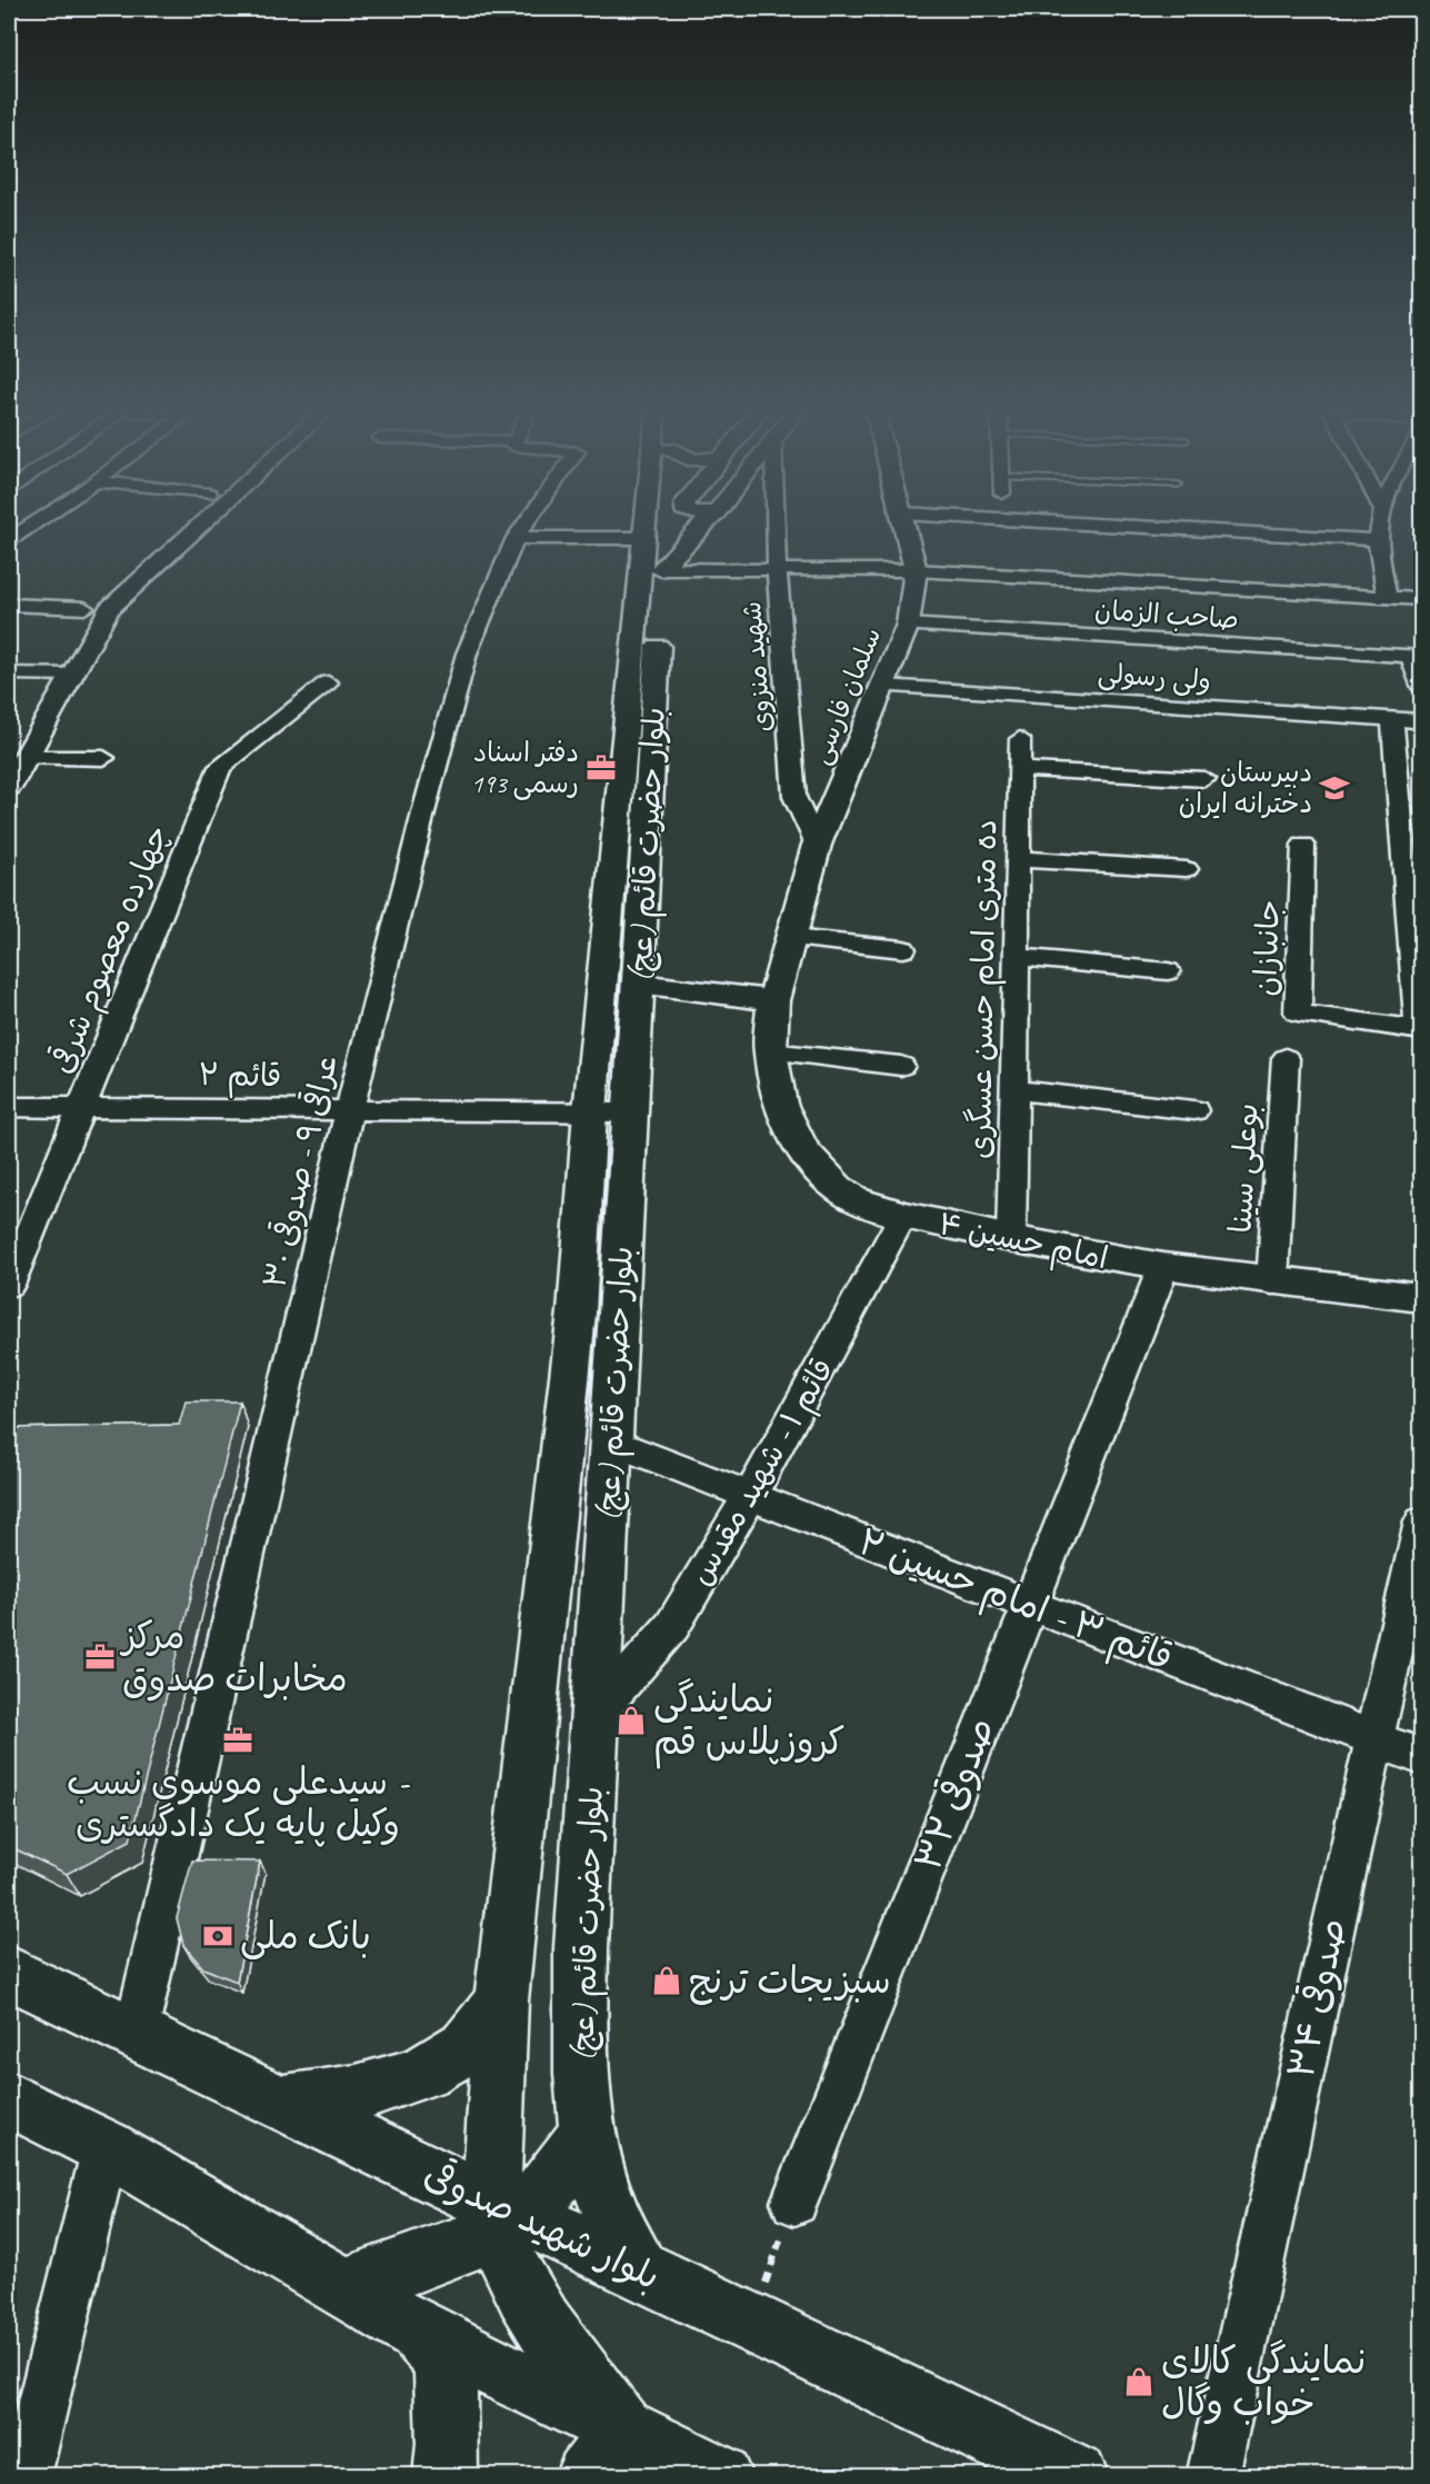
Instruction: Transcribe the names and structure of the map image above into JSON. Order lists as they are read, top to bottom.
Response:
{
  "streets": {
    "main road": [
      "سلمان فارسی",
      "بلوار حضرت قائم (عج)",
      "امام حسین ۴",
      "بلوار شهید صدوقی"
    ],
    "street": [
      "صاحب الزمان",
      "شهید منزوی",
      "ولی رسولی",
      "جانبازان",
      "چهارده معصوم شرقی",
      "ده متری امام حسن عسگری",
      "قائم ۲",
      "بوعلی سینا",
      "عراقی ۹ - صدوقی ۳۰",
      "قائم ۱ - شهید مقدس",
      "قائم ۳ - امام حسین ۲",
      "صدوقی ۳۲",
      "صدوقی ۳۴"
    ]
  },
  "crossings": [
    ["صاحب الزمان", "سلمان فارسی"],
    ["شهید منزوی", "سلمان فارسی"],
    ["ولی رسولی", "سلمان فارسی"],
    ["سلمان فارسی", "امام حسین ۴"],
    ["بلوار حضرت قائم (عج)", "قائم ۲"],
    ["بلوار حضرت قائم (عج)", "قائم ۱ - شهید مقدس"],
    ["بلوار حضرت قائم (عج)", "قائم ۳ - امام حسین ۲"],
    ["بلوار حضرت قائم (عج)", "بلوار شهید صدوقی"],
    ["چهارده معصوم شرقی", "قائم ۲"],
    ["ده متری امام حسن عسگری", "امام حسین ۴"],
    ["قائم ۲", "عراقی ۹ - صدوقی ۳۰"],
    ["بوعلی سینا", "امام حسین ۴"],
    ["عراقی ۹ - صدوقی ۳۰", "بلوار شهید صدوقی"],
    ["امام حسین ۴", "قائم ۱ - شهید مقدس"],
    ["امام حسین ۴", "صدوقی ۳۲"],
    ["قائم ۱ - شهید مقدس", "قائم ۳ - امام حسین ۲"],
    ["قائم ۳ - امام حسین ۲", "صدوقی ۳۲"],
    ["قائم ۳ - امام حسین ۲", "صدوقی ۳۴"]
  ],
  "places": {
    "office": ["دفتر اسناد رسمی 193", "مرکز مخابرات صدوق", "سیدعلی موسوی نسب - وکیل پایه یک دادگستری"],
    "school or university": ["دبیرستان دخترانه ایران"],
    "shop": ["نمایندگی کروزپلاس قم", "سبزیجات ترنج", "نمایندگی کالای خواب وگال"],
    "bank": ["بانک ملی"]
  }
}
